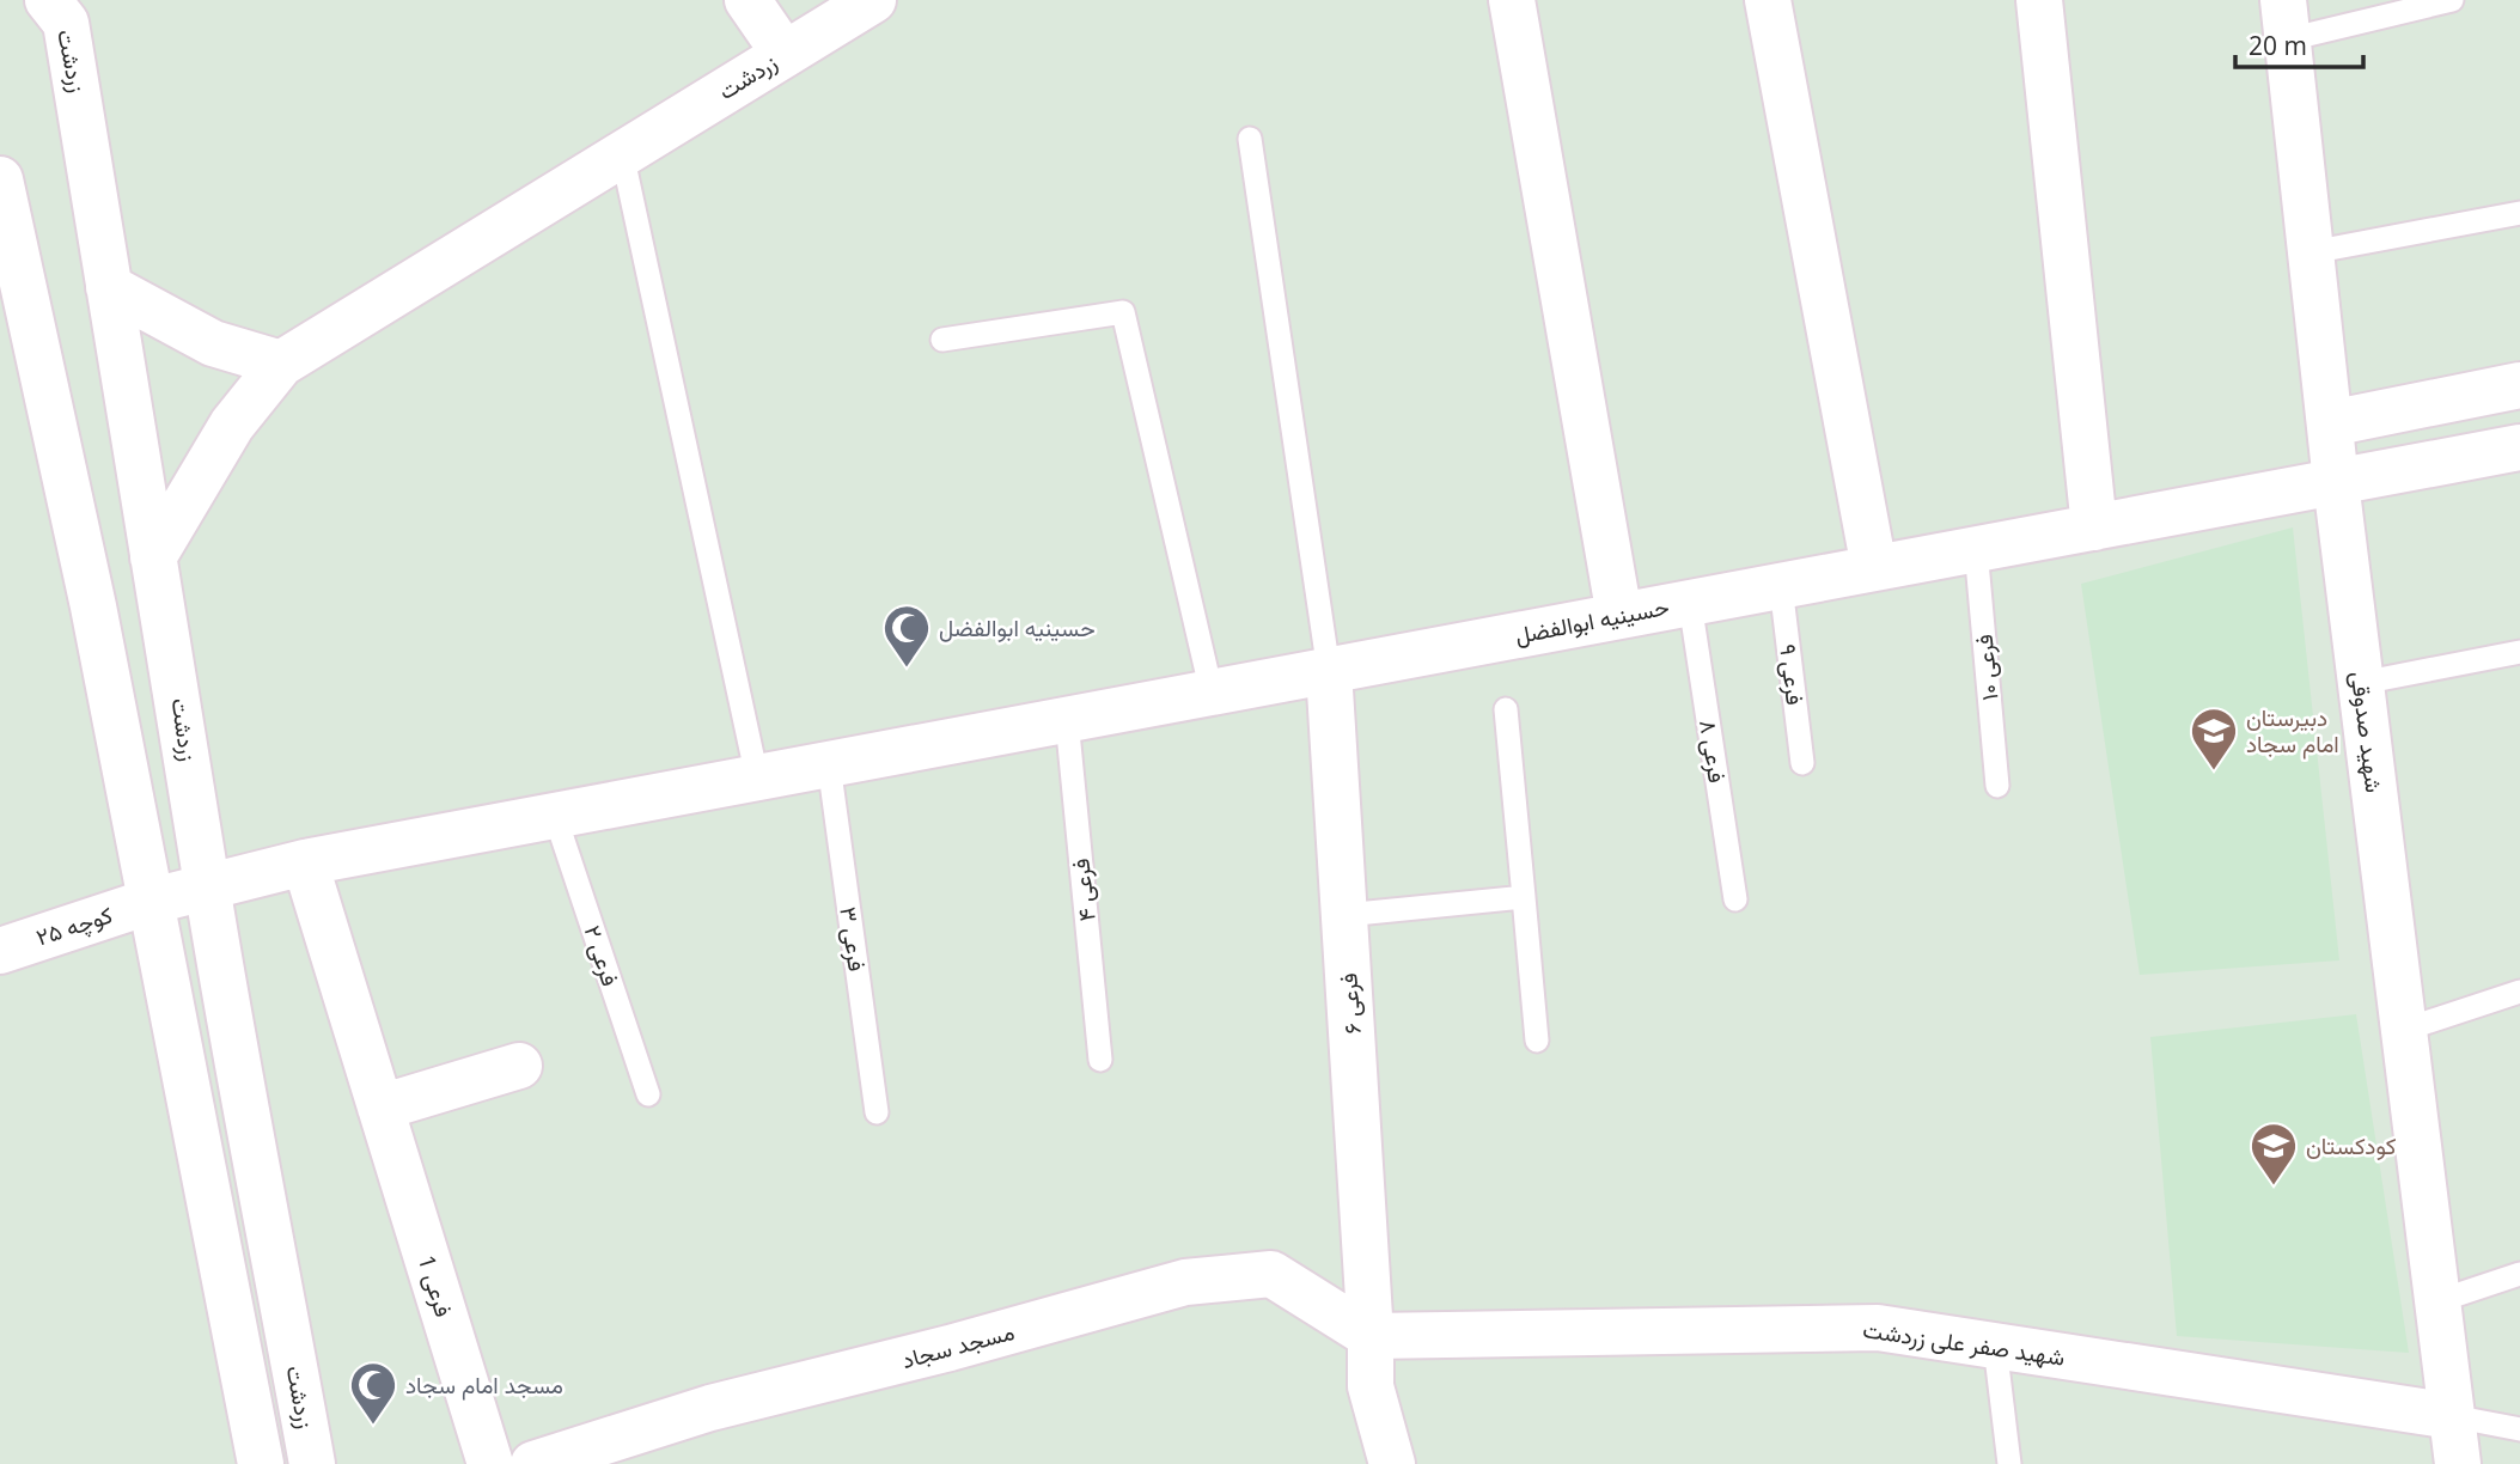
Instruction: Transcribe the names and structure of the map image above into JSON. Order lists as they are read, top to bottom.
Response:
{
  "streets": {
    "street": [
      "زردشت",
      "حسینیه ابوالفضل",
      "شهید صدوقی",
      "۲۵ کوچه",
      "فرعی ۶",
      "فرعی 1",
      "شهید صفر علی زردشت",
      "مسجد سجاد"
    ],
    "lane": [
      "فرعی ۱۰",
      "فرعی ۹",
      "فرعی ۸",
      "فرعی ۴",
      "فرعی ۳",
      "فرعی ۲"
    ]
  },
  "crossings": [
    ["زردشت", "حسینیه ابوالفضل"],
    ["زردشت", "۲۵ کوچه"],
    ["حسینیه ابوالفضل", "فرعی ۱۰"],
    ["حسینیه ابوالفضل", "فرعی ۹"],
    ["حسینیه ابوالفضل", "شهید صدوقی"],
    ["حسینیه ابوالفضل", "فرعی ۸"],
    ["حسینیه ابوالفضل", "فرعی ۴"],
    ["حسینیه ابوالفضل", "۲۵ کوچه"],
    ["حسینیه ابوالفضل", "فرعی ۳"],
    ["حسینیه ابوالفضل", "فرعی ۲"],
    ["حسینیه ابوالفضل", "فرعی ۶"],
    ["حسینیه ابوالفضل", "فرعی 1"],
    ["شهید صدوقی", "شهید صفر علی زردشت"],
    ["فرعی ۶", "شهید صفر علی زردشت"],
    ["فرعی ۶", "مسجد سجاد"],
    ["شهید صفر علی زردشت", "مسجد سجاد"]
  ],
  "places": {
    "mosque": ["حسینیه ابوالفضل", "مسجد امام سجاد"],
    "school or university": ["دبیرستان امام سجاد", "کودکستان"]
  },
  "scale_bar": "20 m"
}
